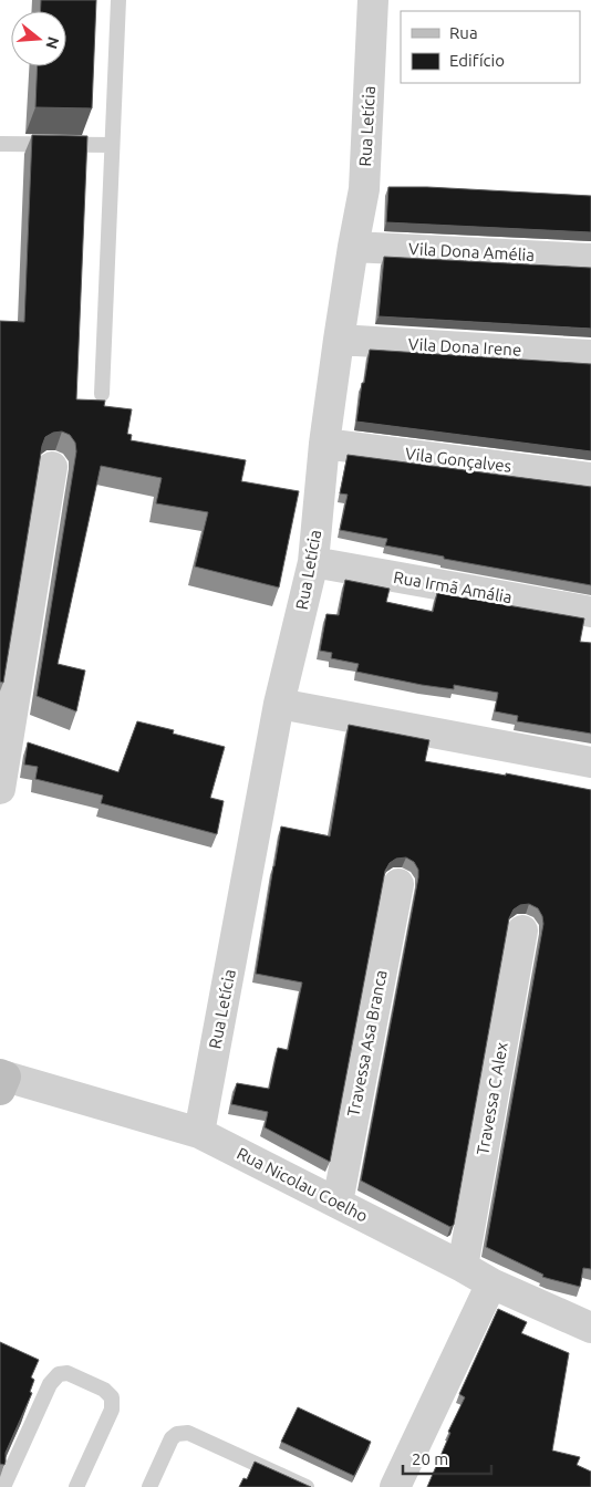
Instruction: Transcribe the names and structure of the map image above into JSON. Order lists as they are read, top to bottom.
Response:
{
  "streets": {
    "street": [
      "Rua Letícia",
      "Vila Dona Amélia",
      "Vila Dona Irene",
      "Vila Gonçalves",
      "Rua Irmã Amália",
      "Travessa Asa Branca",
      "Travessa C Alex",
      "Rua Nicolau Coelho"
    ]
  },
  "crossings": [
    ["Rua Letícia", "Vila Dona Amélia"],
    ["Rua Letícia", "Vila Dona Irene"],
    ["Rua Letícia", "Vila Gonçalves"],
    ["Rua Letícia", "Rua Irmã Amália"],
    ["Rua Letícia", "Rua Nicolau Coelho"],
    ["Travessa Asa Branca", "Rua Nicolau Coelho"],
    ["Travessa C Alex", "Rua Nicolau Coelho"]
  ],
  "legend": ["Rua", "Edifício"],
  "scale_bar": "20 m",
  "north": "right"
}
